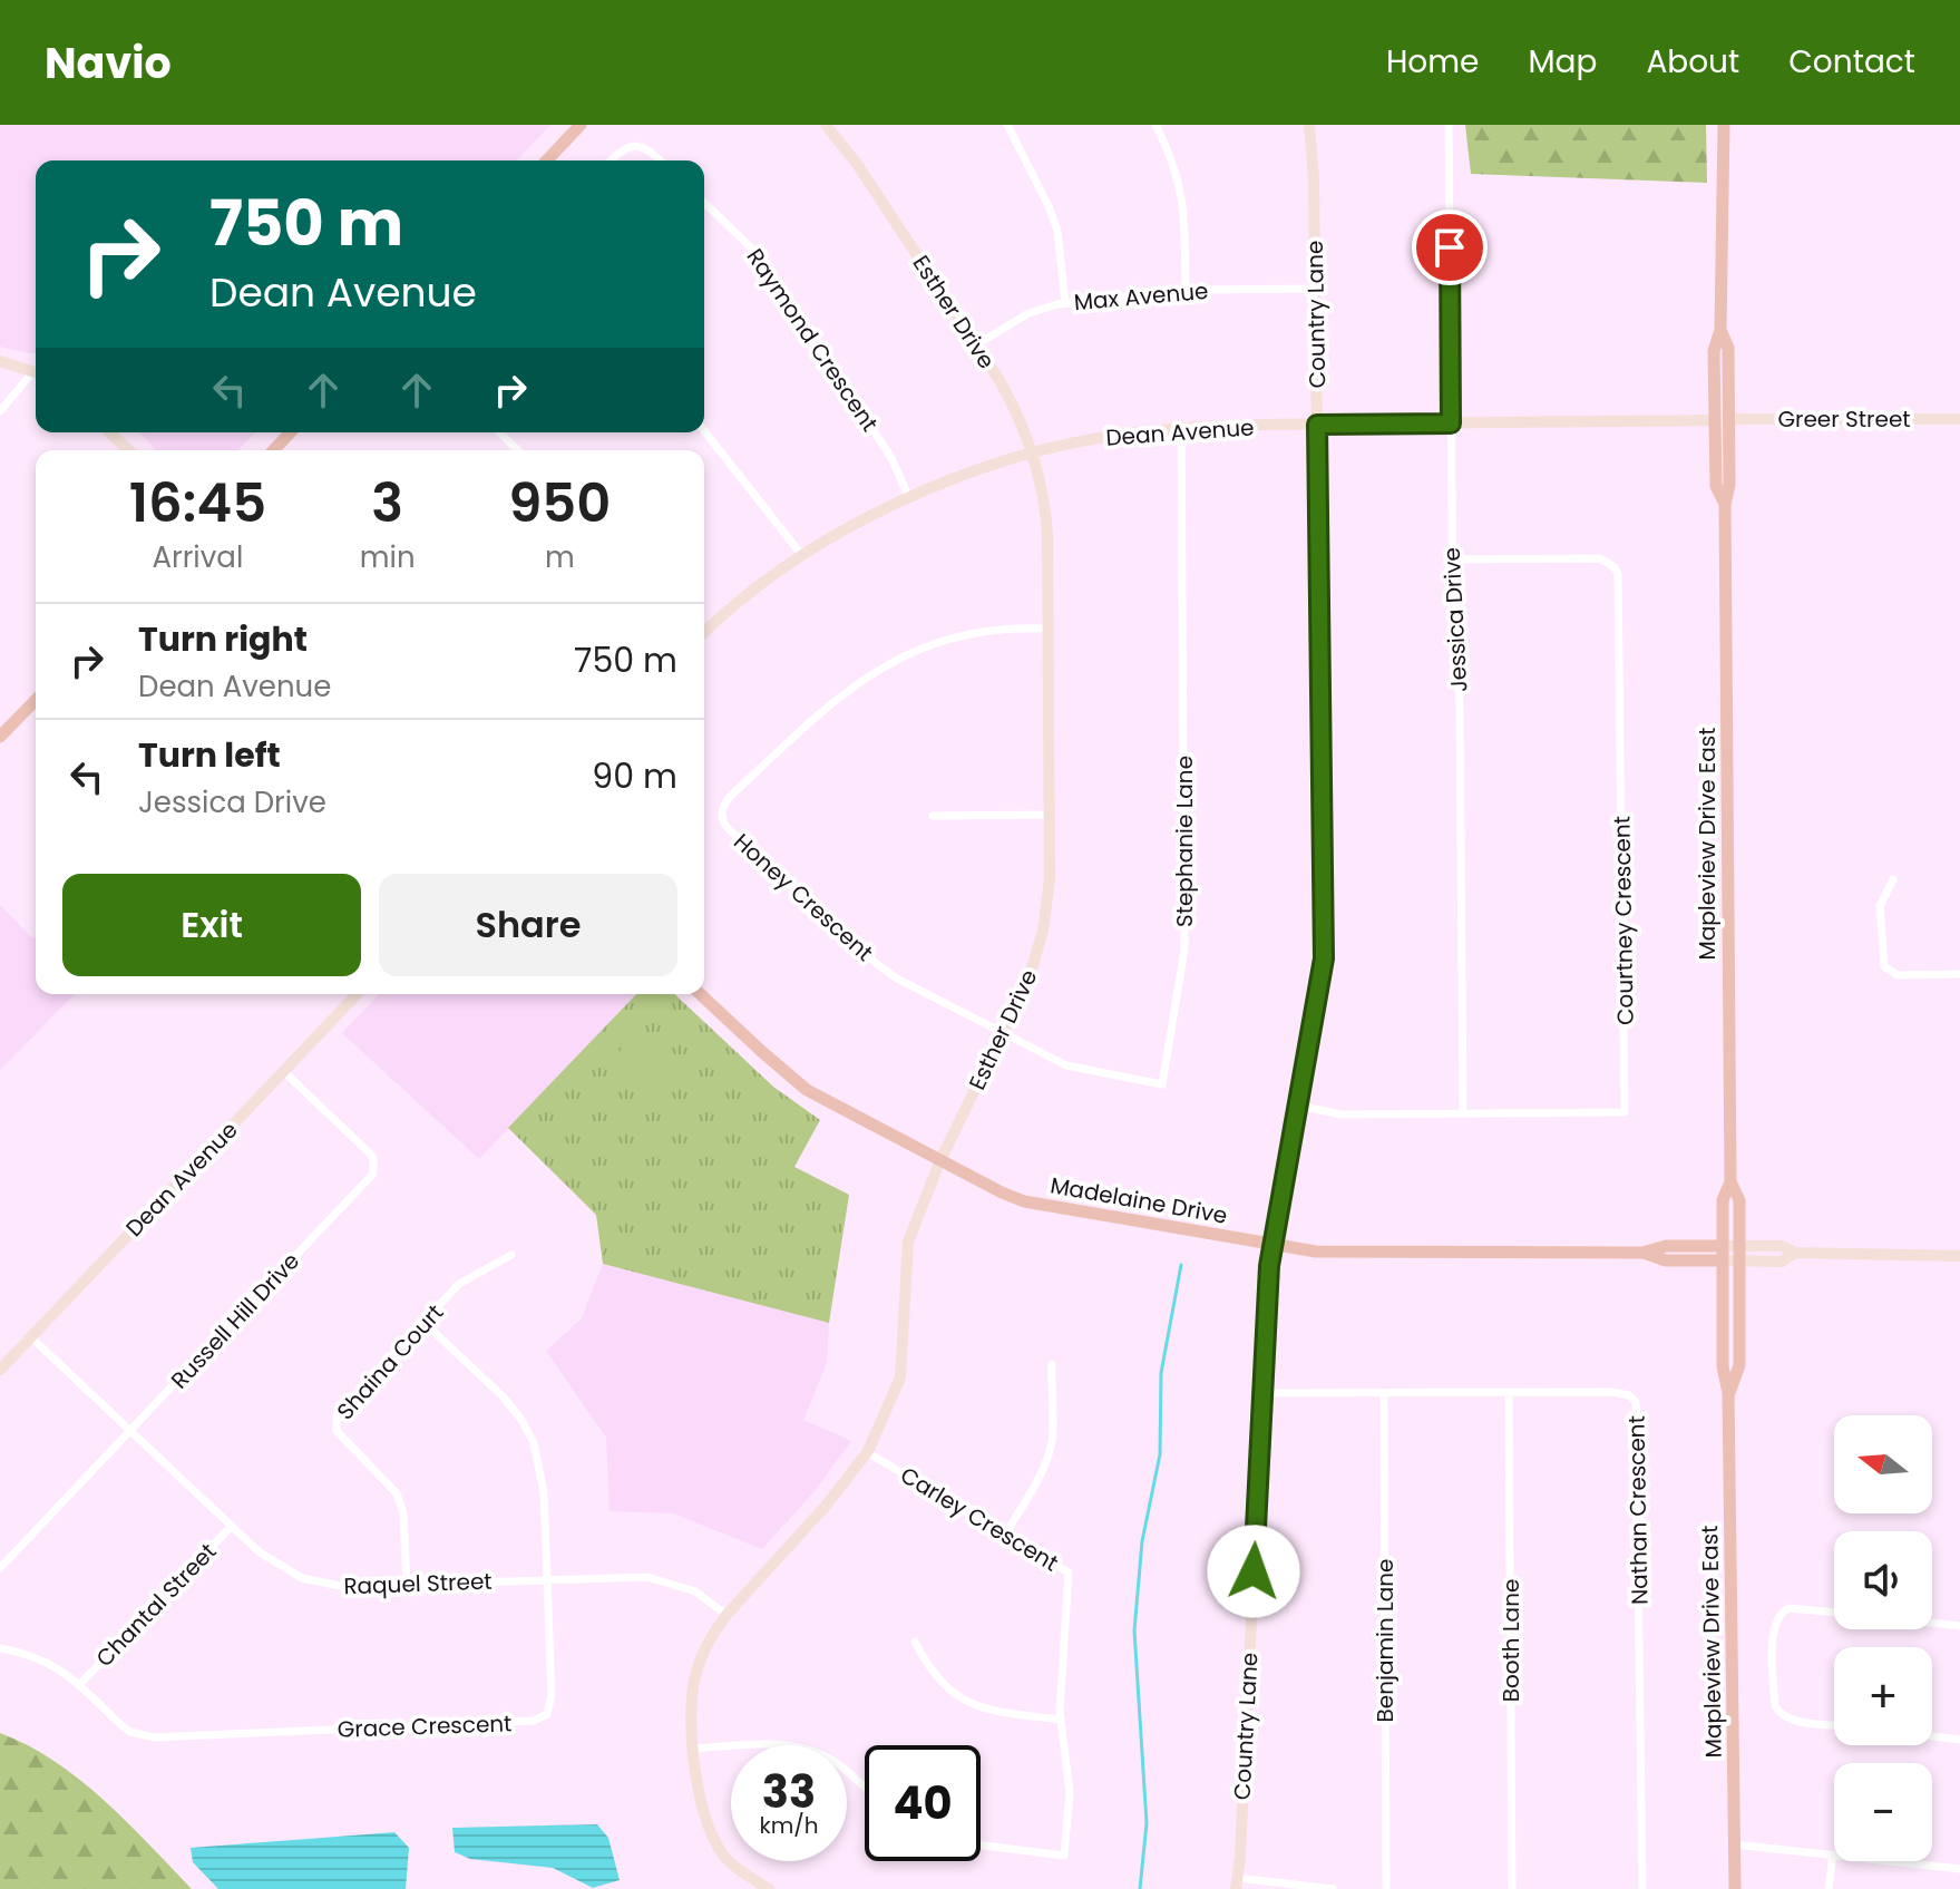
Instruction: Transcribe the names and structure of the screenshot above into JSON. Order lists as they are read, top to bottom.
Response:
{
  "streets": {
    "main road": ["Mapleview Drive East", "Madelaine Drive"],
    "street": [
      "Max Avenue",
      "Esther Drive",
      "Country Lane",
      "Raymond Crescent",
      "Greer Street",
      "Dean Avenue",
      "Jessica Drive",
      "Stephanie Lane",
      "Honey Crescent",
      "Courtney Crescent",
      "Russell Hill Drive",
      "Shaina Court",
      "Nathan Crescent",
      "Carley Crescent",
      "Raquel Street",
      "Chantal Street",
      "Benjamin Lane",
      "Booth Lane",
      "Grace Crescent"
    ]
  },
  "crossings": [
    ["Max Avenue", "Esther Drive"],
    ["Max Avenue", "Country Lane"],
    ["Esther Drive", "Dean Avenue"],
    ["Esther Drive", "Stephanie Lane"],
    ["Esther Drive", "Honey Crescent"],
    ["Esther Drive", "Madelaine Drive"],
    ["Esther Drive", "Carley Crescent"],
    ["Esther Drive", "Raquel Street"],
    ["Country Lane", "Dean Avenue"],
    ["Country Lane", "Courtney Crescent"],
    ["Country Lane", "Madelaine Drive"],
    ["Country Lane", "Nathan Crescent"],
    ["Raymond Crescent", "Dean Avenue"],
    ["Greer Street", "Dean Avenue"],
    ["Greer Street", "Mapleview Drive East"],
    ["Dean Avenue", "Jessica Drive"],
    ["Dean Avenue", "Stephanie Lane"],
    ["Dean Avenue", "Mapleview Drive East"],
    ["Dean Avenue", "Russell Hill Drive"],
    ["Dean Avenue", "Raquel Street"],
    ["Jessica Drive", "Courtney Crescent"],
    ["Stephanie Lane", "Honey Crescent"],
    ["Mapleview Drive East", "Madelaine Drive"],
    ["Russell Hill Drive", "Raquel Street"],
    ["Shaina Court", "Raquel Street"],
    ["Shaina Court", "Grace Crescent"],
    ["Nathan Crescent", "Benjamin Lane"],
    ["Nathan Crescent", "Booth Lane"],
    ["Raquel Street", "Chantal Street"],
    ["Raquel Street", "Grace Crescent"],
    ["Chantal Street", "Grace Crescent"]
  ],
  "north": "left",
  "page": {
    "header": "Navio",
    "nav": [
      "Home",
      "Map",
      "About",
      "Contact"
    ],
    "turn": ["750 m", "Dean Avenue"],
    "eta": [
      "16:45",
      "Arrival",
      "3",
      "min",
      "950",
      "m"
    ],
    "list": [
      {
        "name": "Turn right",
        "note": "Dean Avenue",
        "value": "750 m"
      },
      {
        "name": "Turn left",
        "note": "Jessica Drive",
        "value": "90 m"
      }
    ],
    "buttons": ["Exit", "Share"],
    "map_buttons": ["+", "−"],
    "speed": "33 km/h",
    "limit": "40"
  }
}
